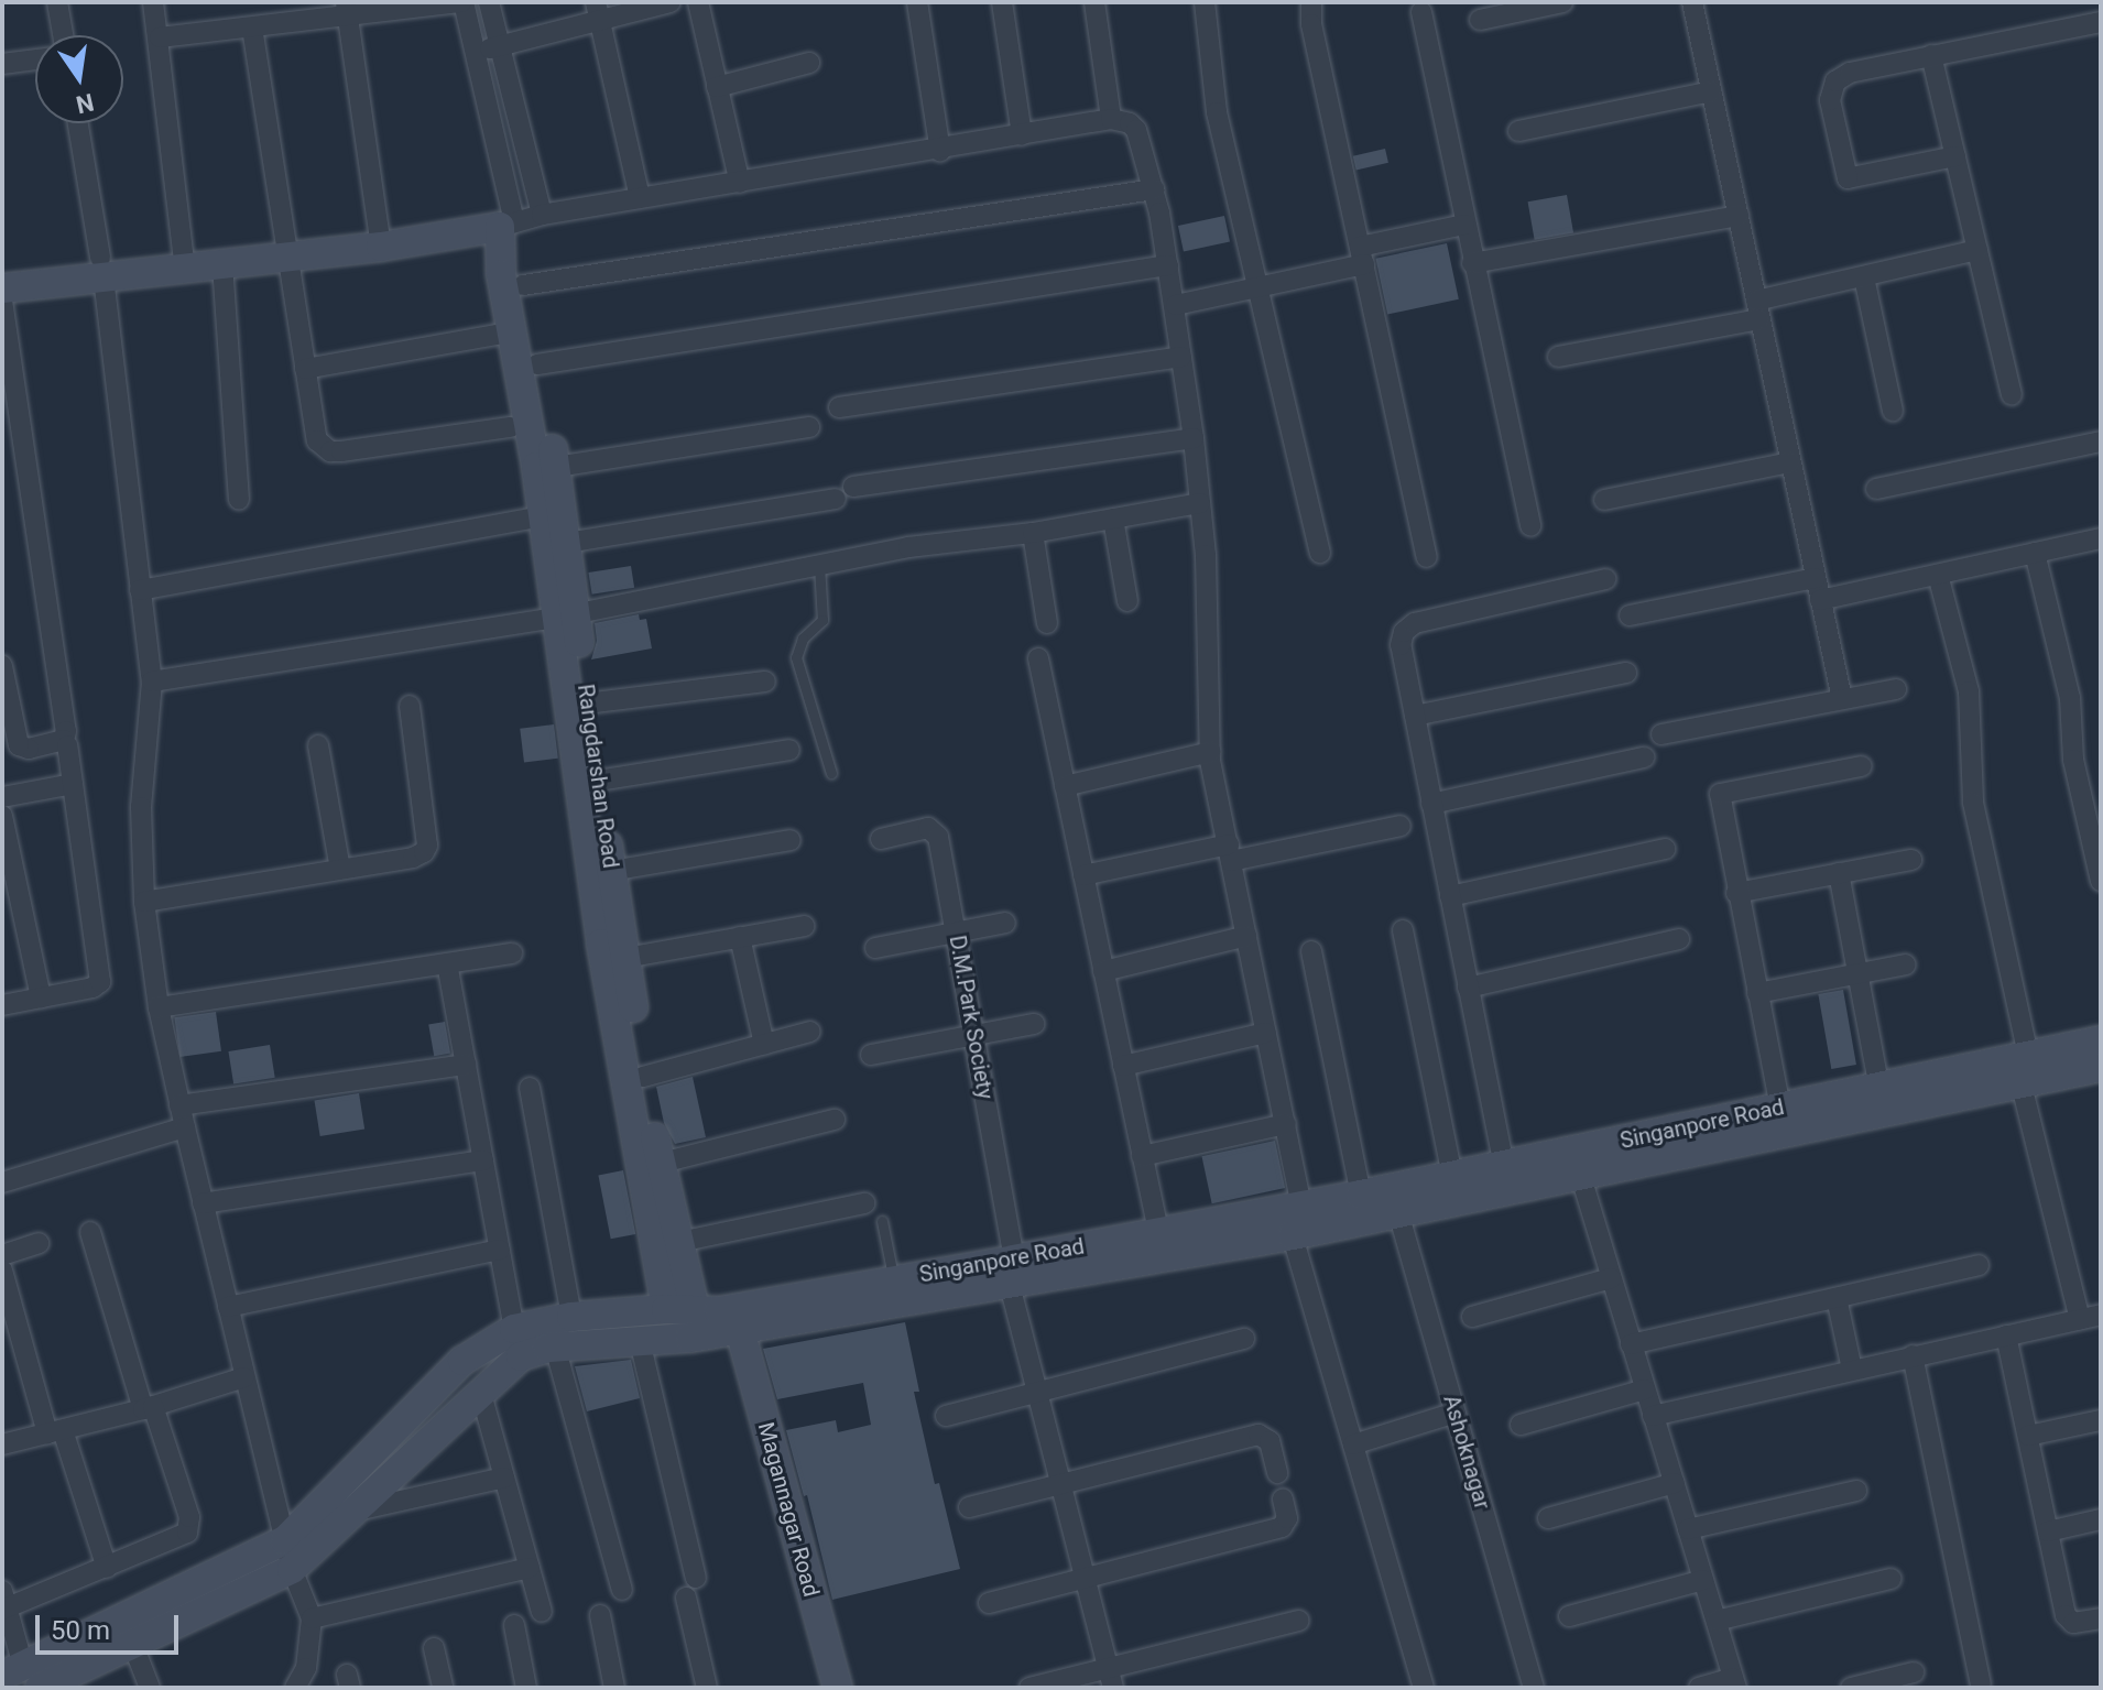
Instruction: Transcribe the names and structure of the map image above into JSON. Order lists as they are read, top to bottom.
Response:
{
  "streets": {
    "main road": ["Rangdarshan Road", "Singanpore Road", "Magannagar Road"],
    "street": ["D.M.Park Society", "Ashoknagar"]
  },
  "crossings": [
    ["Rangdarshan Road", "Singanpore Road"],
    ["D.M.Park Society", "Singanpore Road"],
    ["Singanpore Road", "Ashoknagar"],
    ["Singanpore Road", "Magannagar Road"]
  ],
  "scale_bar": "50 m",
  "north": "bottom"
}
